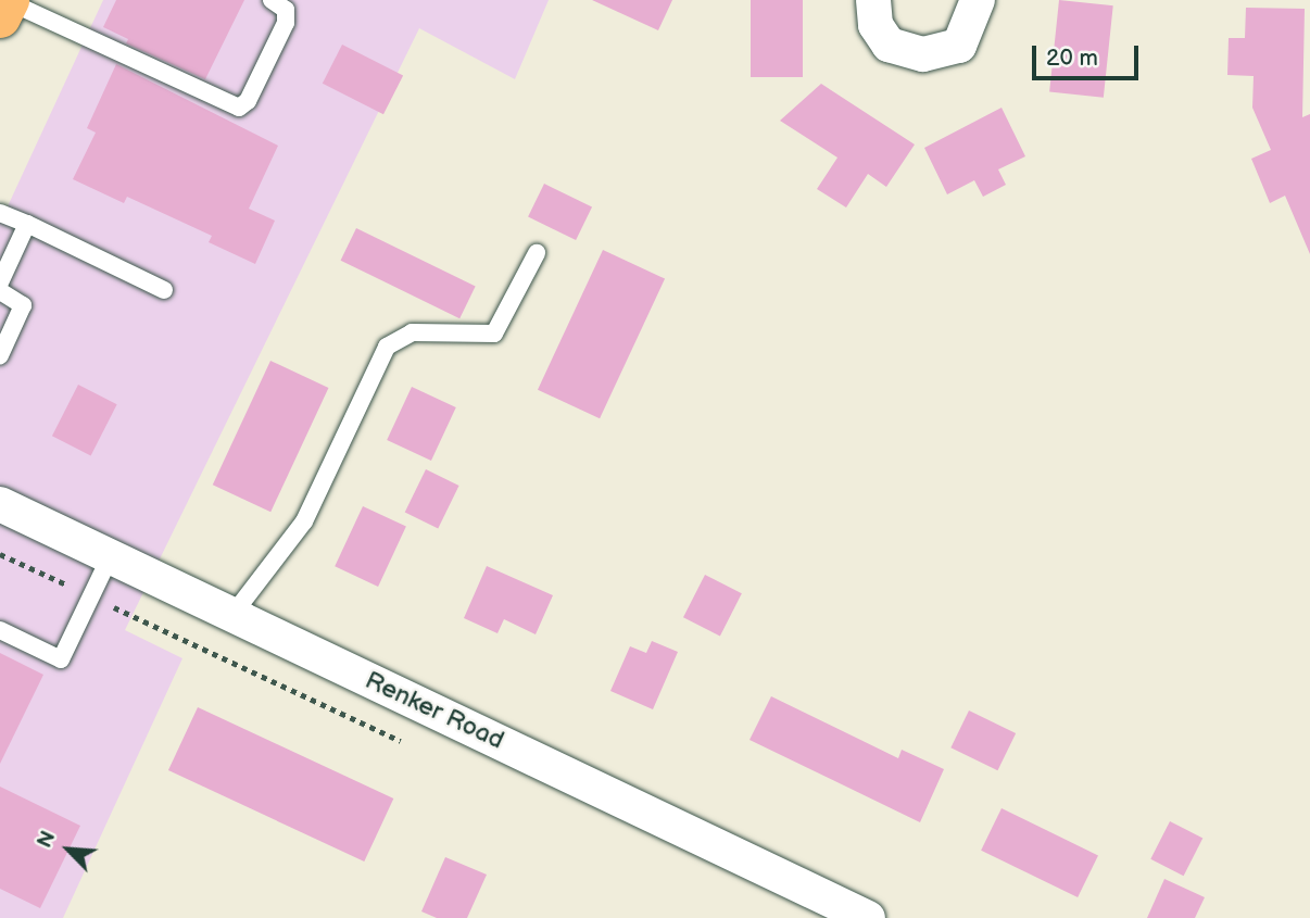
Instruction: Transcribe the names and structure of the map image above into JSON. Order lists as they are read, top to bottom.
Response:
{
  "streets": {
    "street": ["Renker Road"]
  },
  "scale_bar": "20 m",
  "north": "top left"
}
